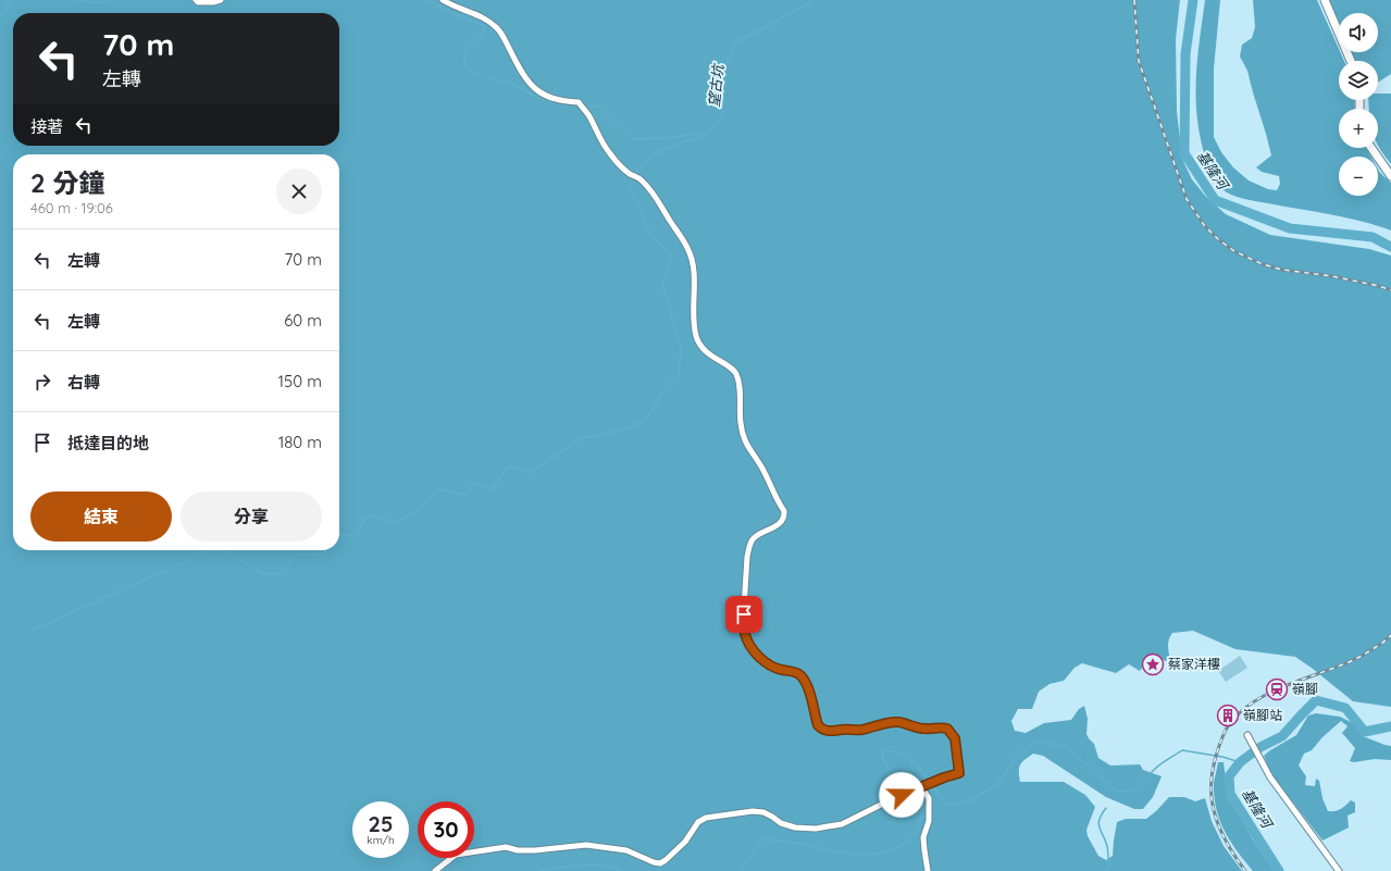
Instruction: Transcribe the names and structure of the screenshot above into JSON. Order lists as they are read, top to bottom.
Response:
{
  "water": ["望古坑", "基隆河"],
  "places": {
    "place": ["蔡家洋樓"],
    "station": ["嶺腳"],
    "building": ["嶺腳站"]
  },
  "page": {
    "map_buttons": ["+", "−"],
    "turn": ["70 m", "左轉"],
    "then": "接著",
    "heading": ["2 分鐘", "460 m · 19:06"],
    "list": [
      {
        "name": "左轉",
        "value": "70 m"
      },
      {
        "name": "左轉",
        "value": "60 m"
      },
      {
        "name": "右轉",
        "value": "150 m"
      },
      {
        "name": "抵達目的地",
        "value": "180 m"
      }
    ],
    "buttons": ["結束", "分享"],
    "speed": "25 km/h",
    "limit": "30"
  }
}
